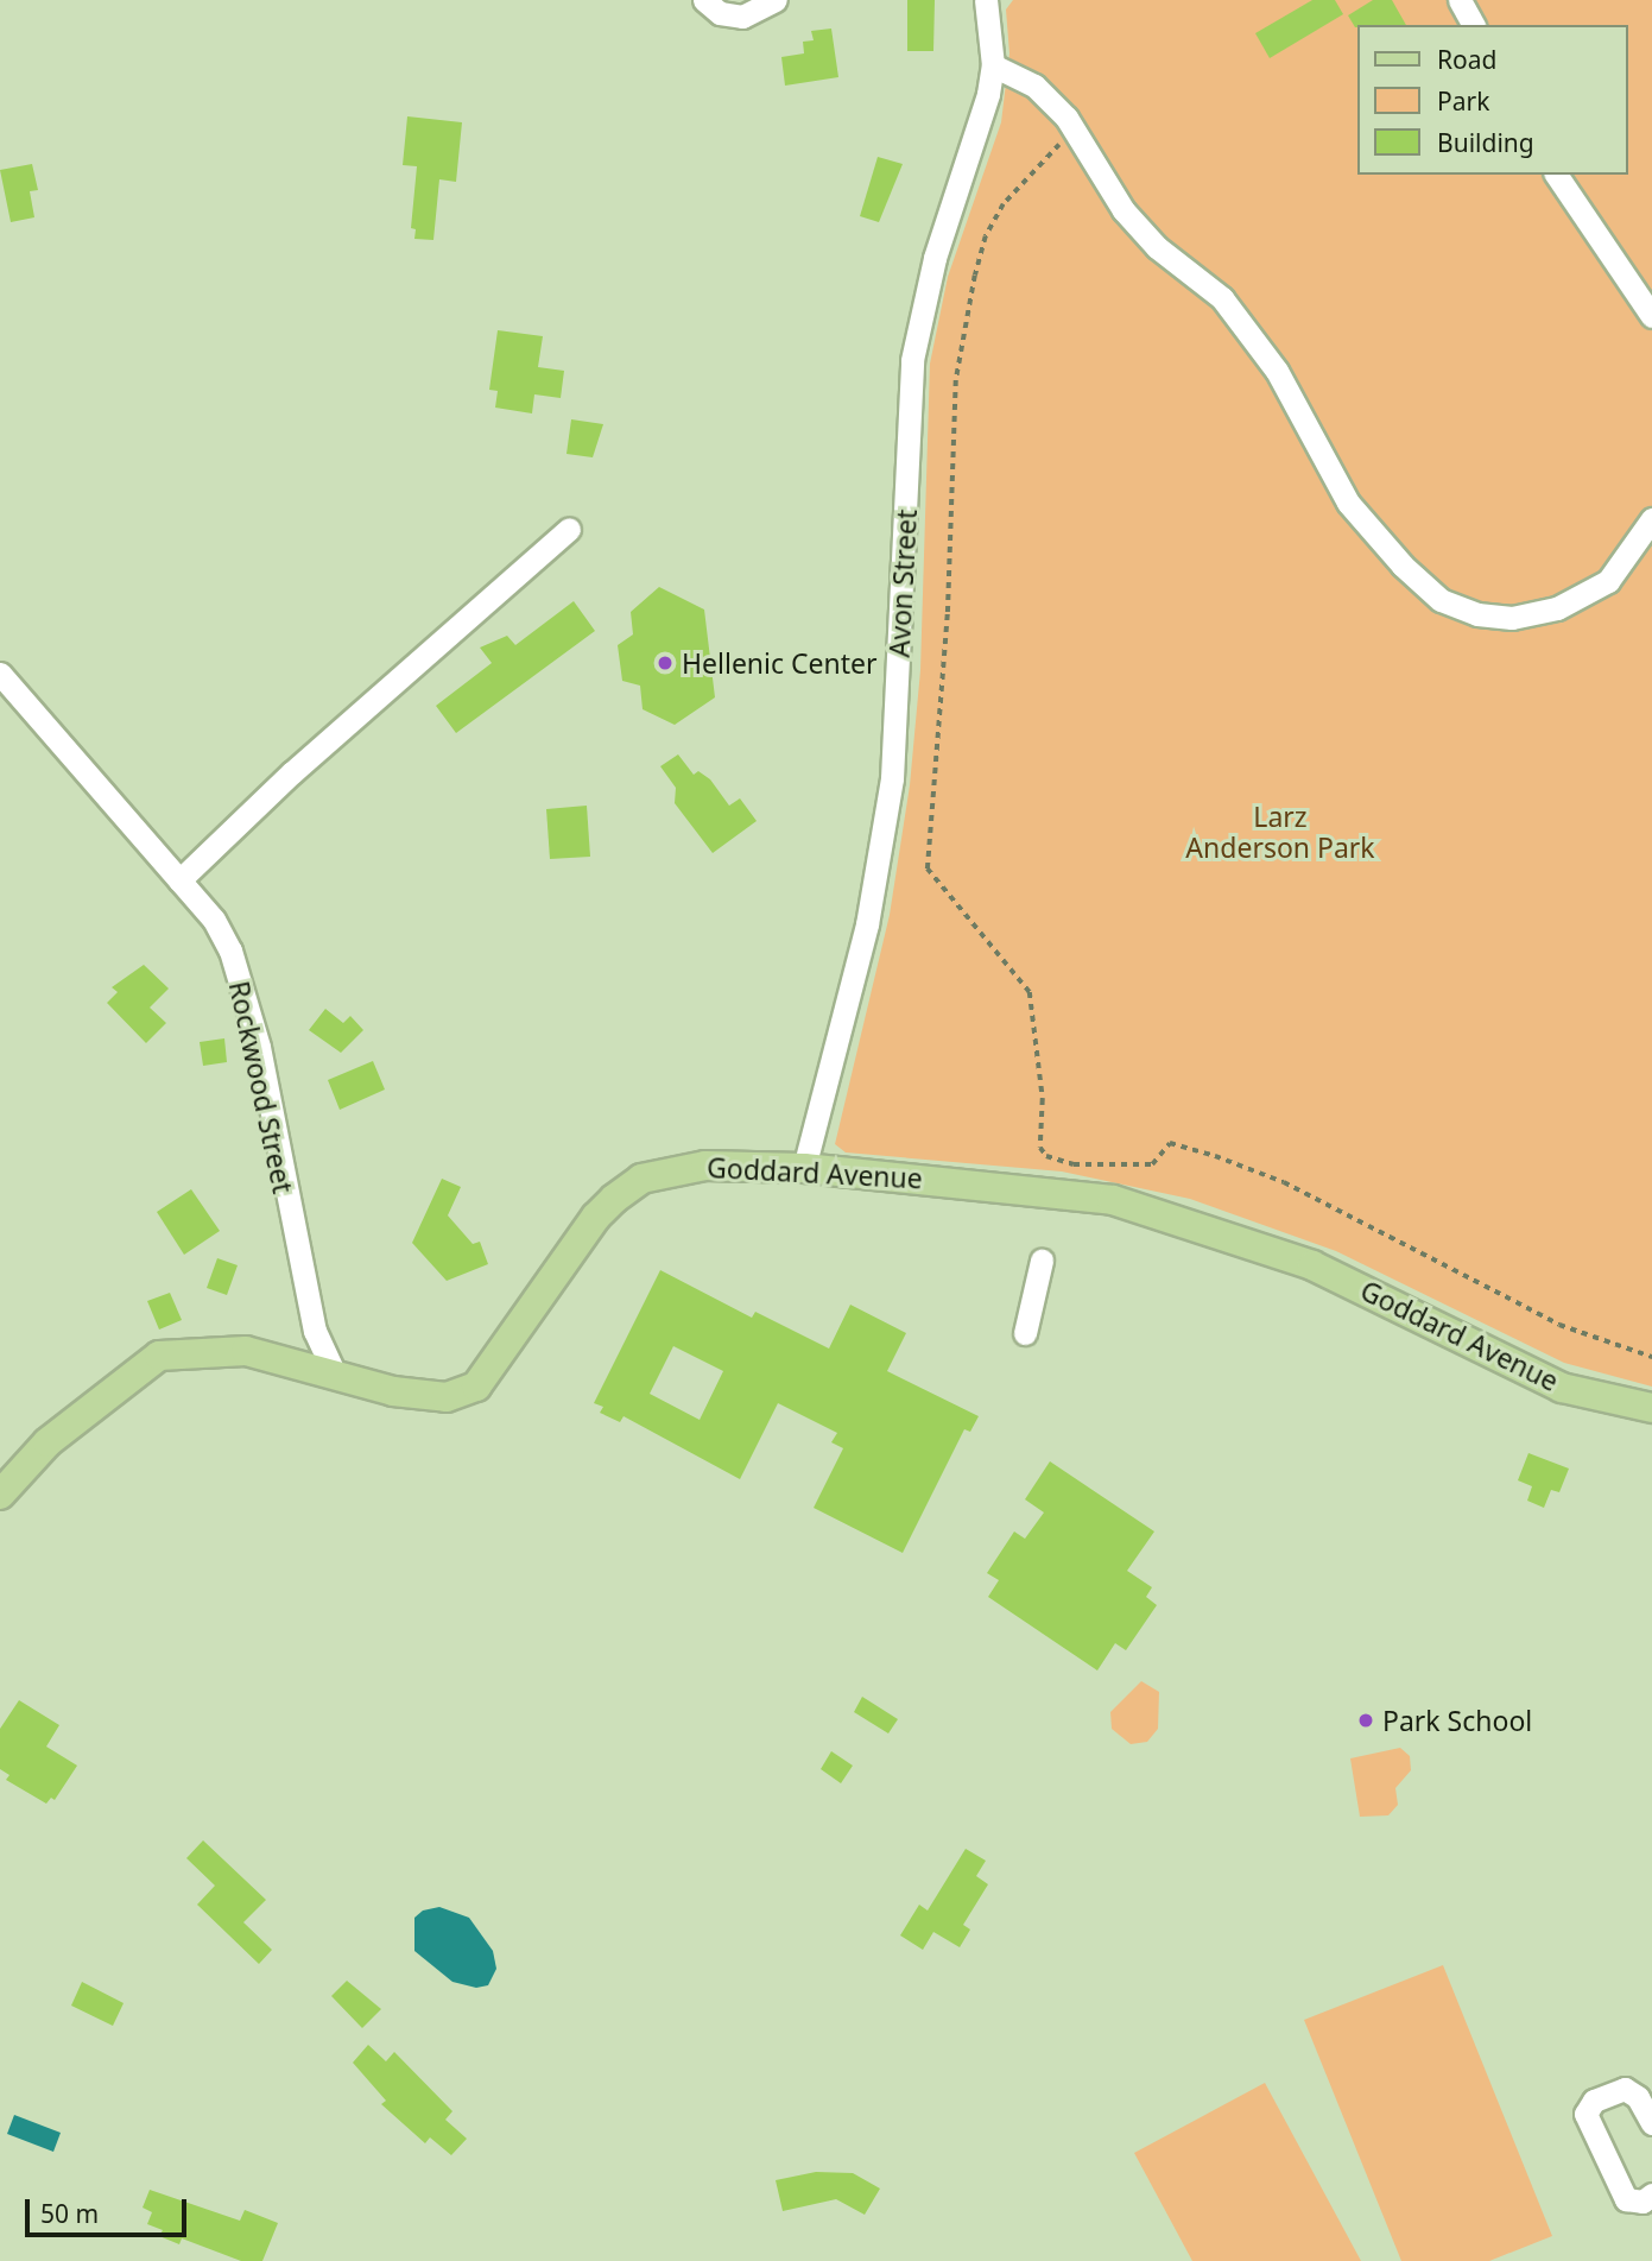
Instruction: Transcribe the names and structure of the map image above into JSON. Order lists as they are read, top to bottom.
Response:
{
  "streets": {
    "main road": ["Goddard Avenue"],
    "street": ["Avon Street", "Rockwood Street"]
  },
  "crossings": [
    ["Avon Street", "Goddard Avenue"],
    ["Rockwood Street", "Goddard Avenue"]
  ],
  "parks": ["Larz Anderson Park"],
  "places": ["Hellenic Center", "Park School"],
  "legend": ["Road", "Park", "Building"],
  "scale_bar": "50 m"
}
